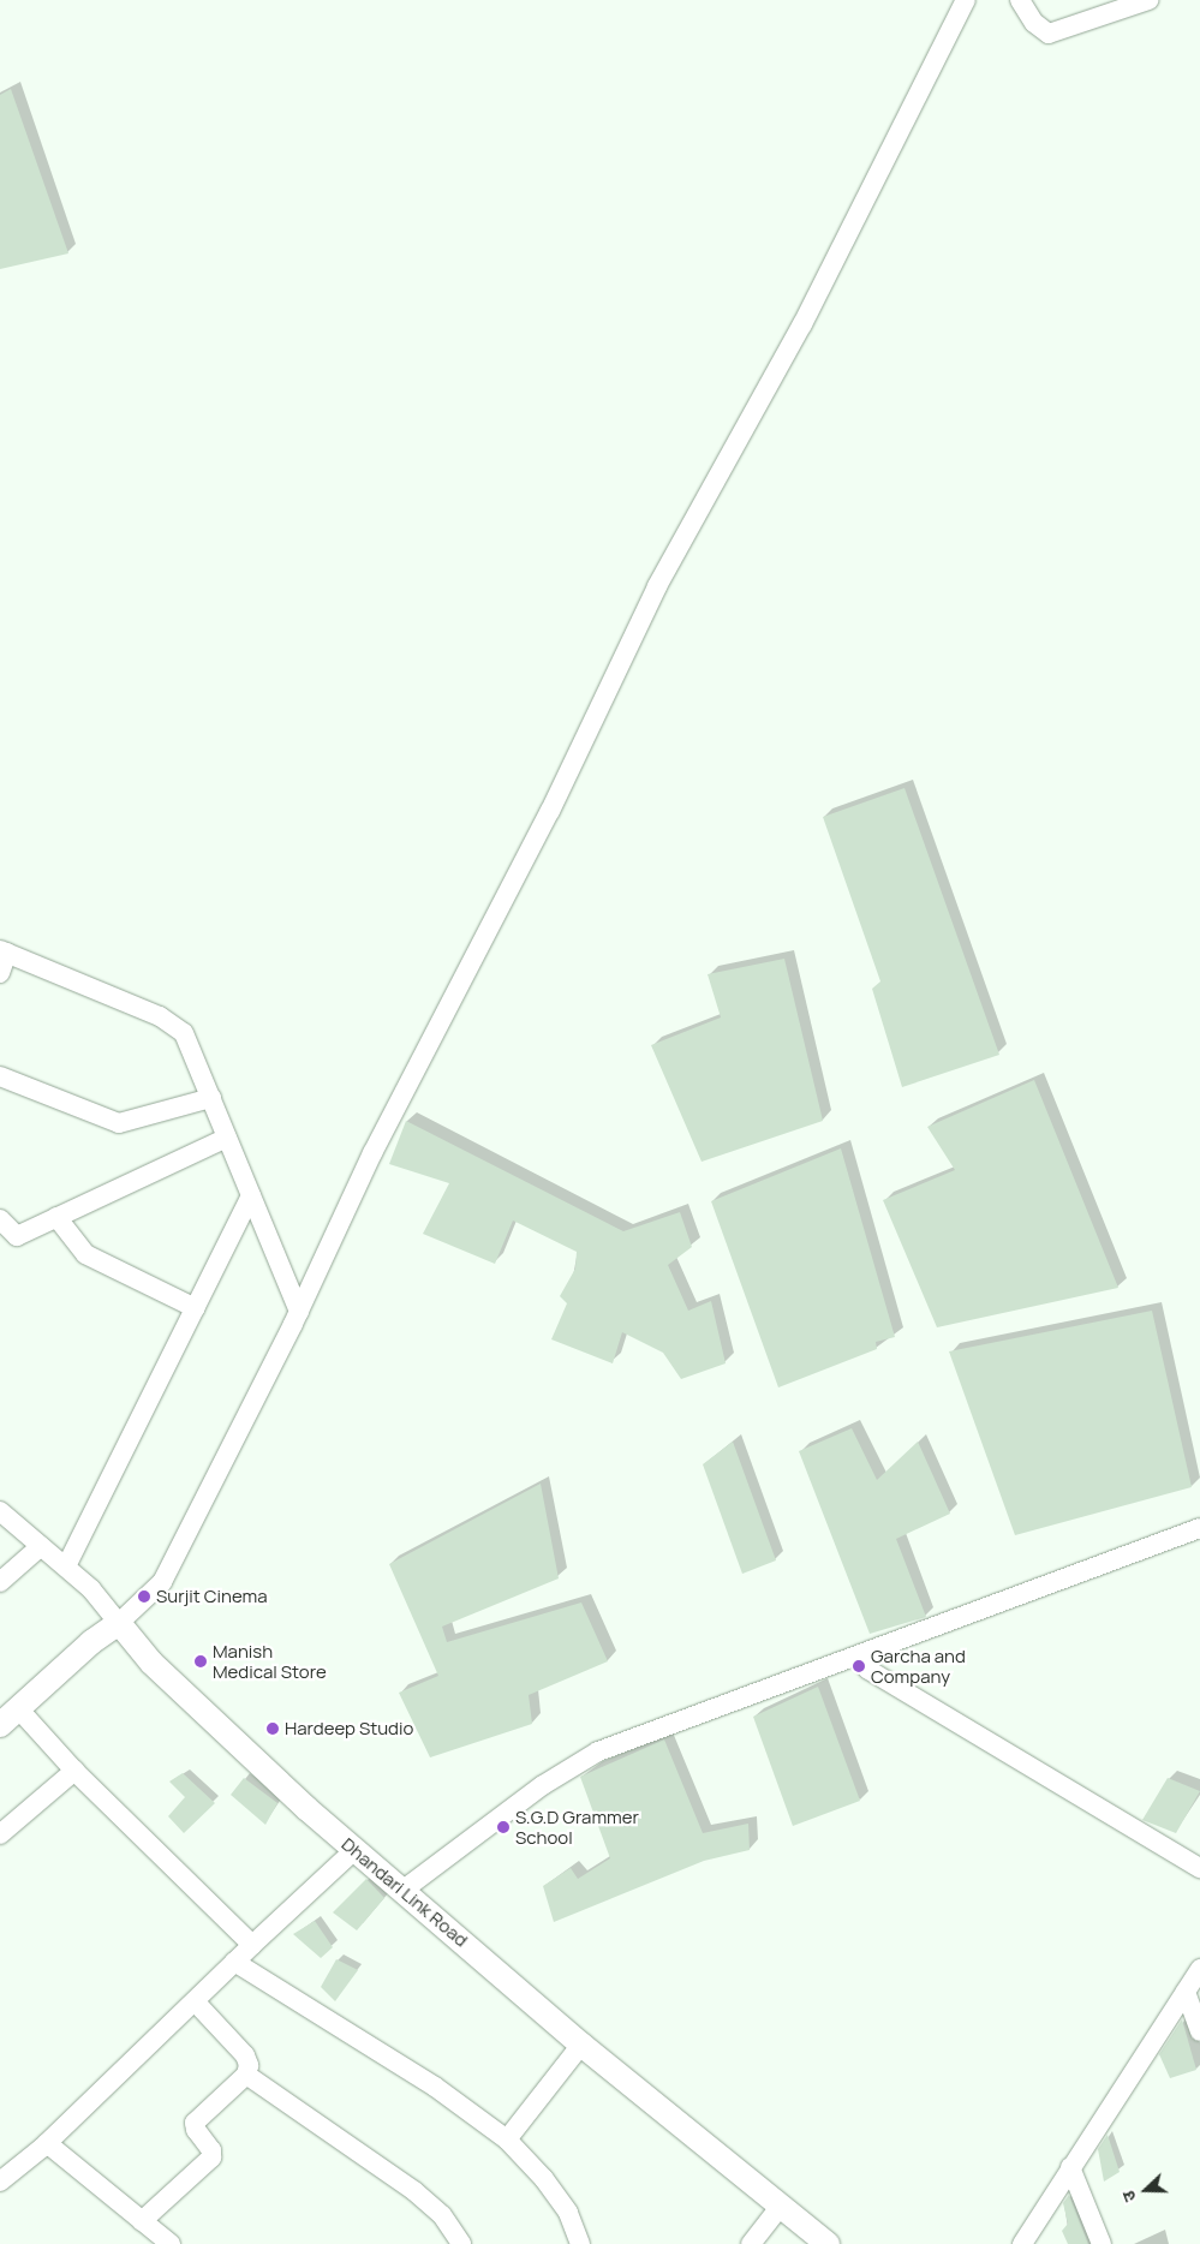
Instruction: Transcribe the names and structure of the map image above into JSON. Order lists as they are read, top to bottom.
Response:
{
  "streets": {
    "street": ["Dhandari Link Road"]
  },
  "places": [
    "Surjit Cinema",
    "Manish Medical Store",
    "Garcha and Company",
    "Hardeep Studio",
    "S.G.D Grammer School"
  ],
  "north": "left"
}
